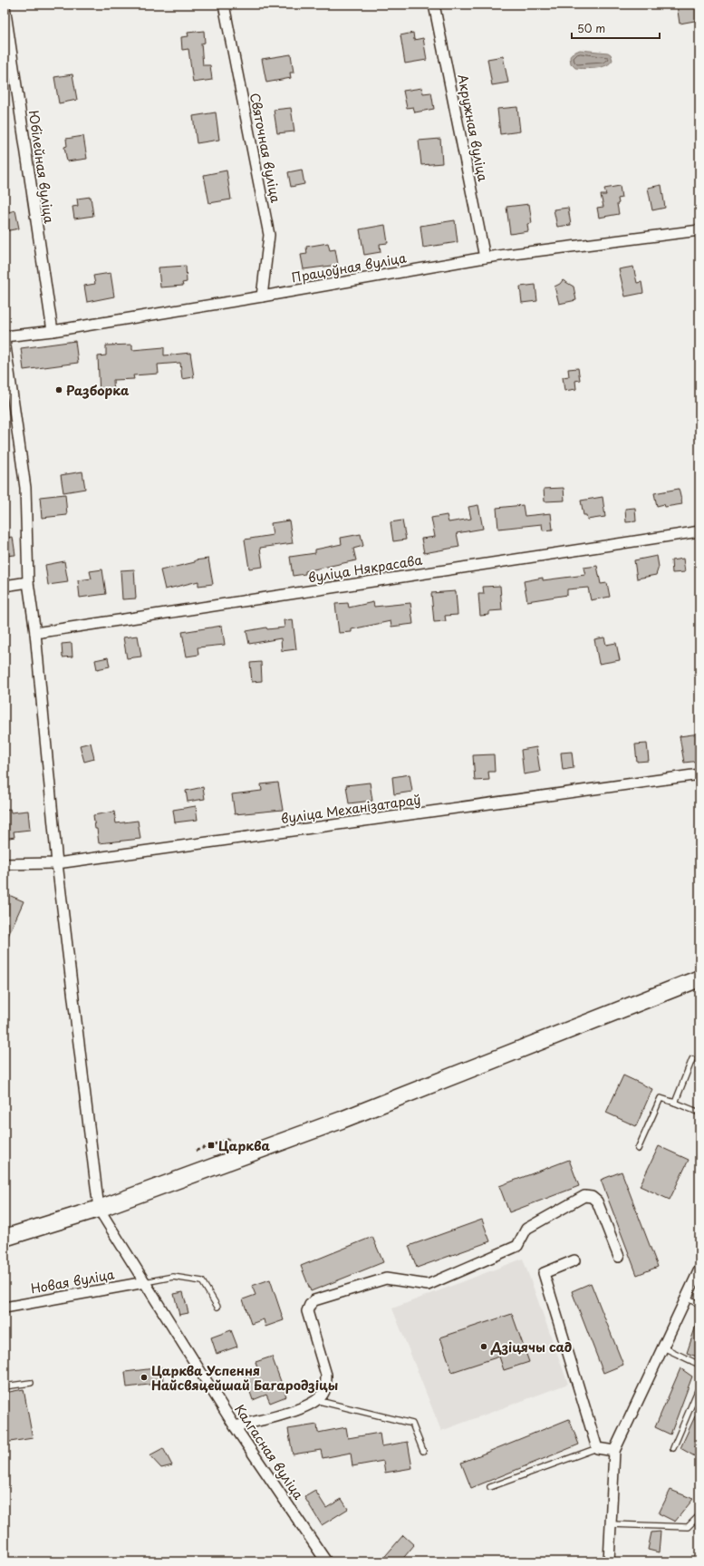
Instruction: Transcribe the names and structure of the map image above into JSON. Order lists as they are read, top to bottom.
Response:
{
  "streets": {
    "street": [
      "Акружная вуліца",
      "Святочная вуліца",
      "Юбілейная вуліца",
      "Працоўная вуліца",
      "вуліца Някрасава",
      "вуліца Механізатараў",
      "Новая вуліца",
      "Калгасная вуліца"
    ]
  },
  "crossings": [
    ["Акружная вуліца", "Працоўная вуліца"],
    ["Святочная вуліца", "Працоўная вуліца"],
    ["Юбілейная вуліца", "Працоўная вуліца"],
    ["Новая вуліца", "Калгасная вуліца"]
  ],
  "places": {
    "other": ["Разборка", "Дзіцячы сад", "Царква Успення Найсвяцейшай Багародзіцы"],
    "transit": ["Царква"]
  },
  "scale_bar": "50 m"
}
